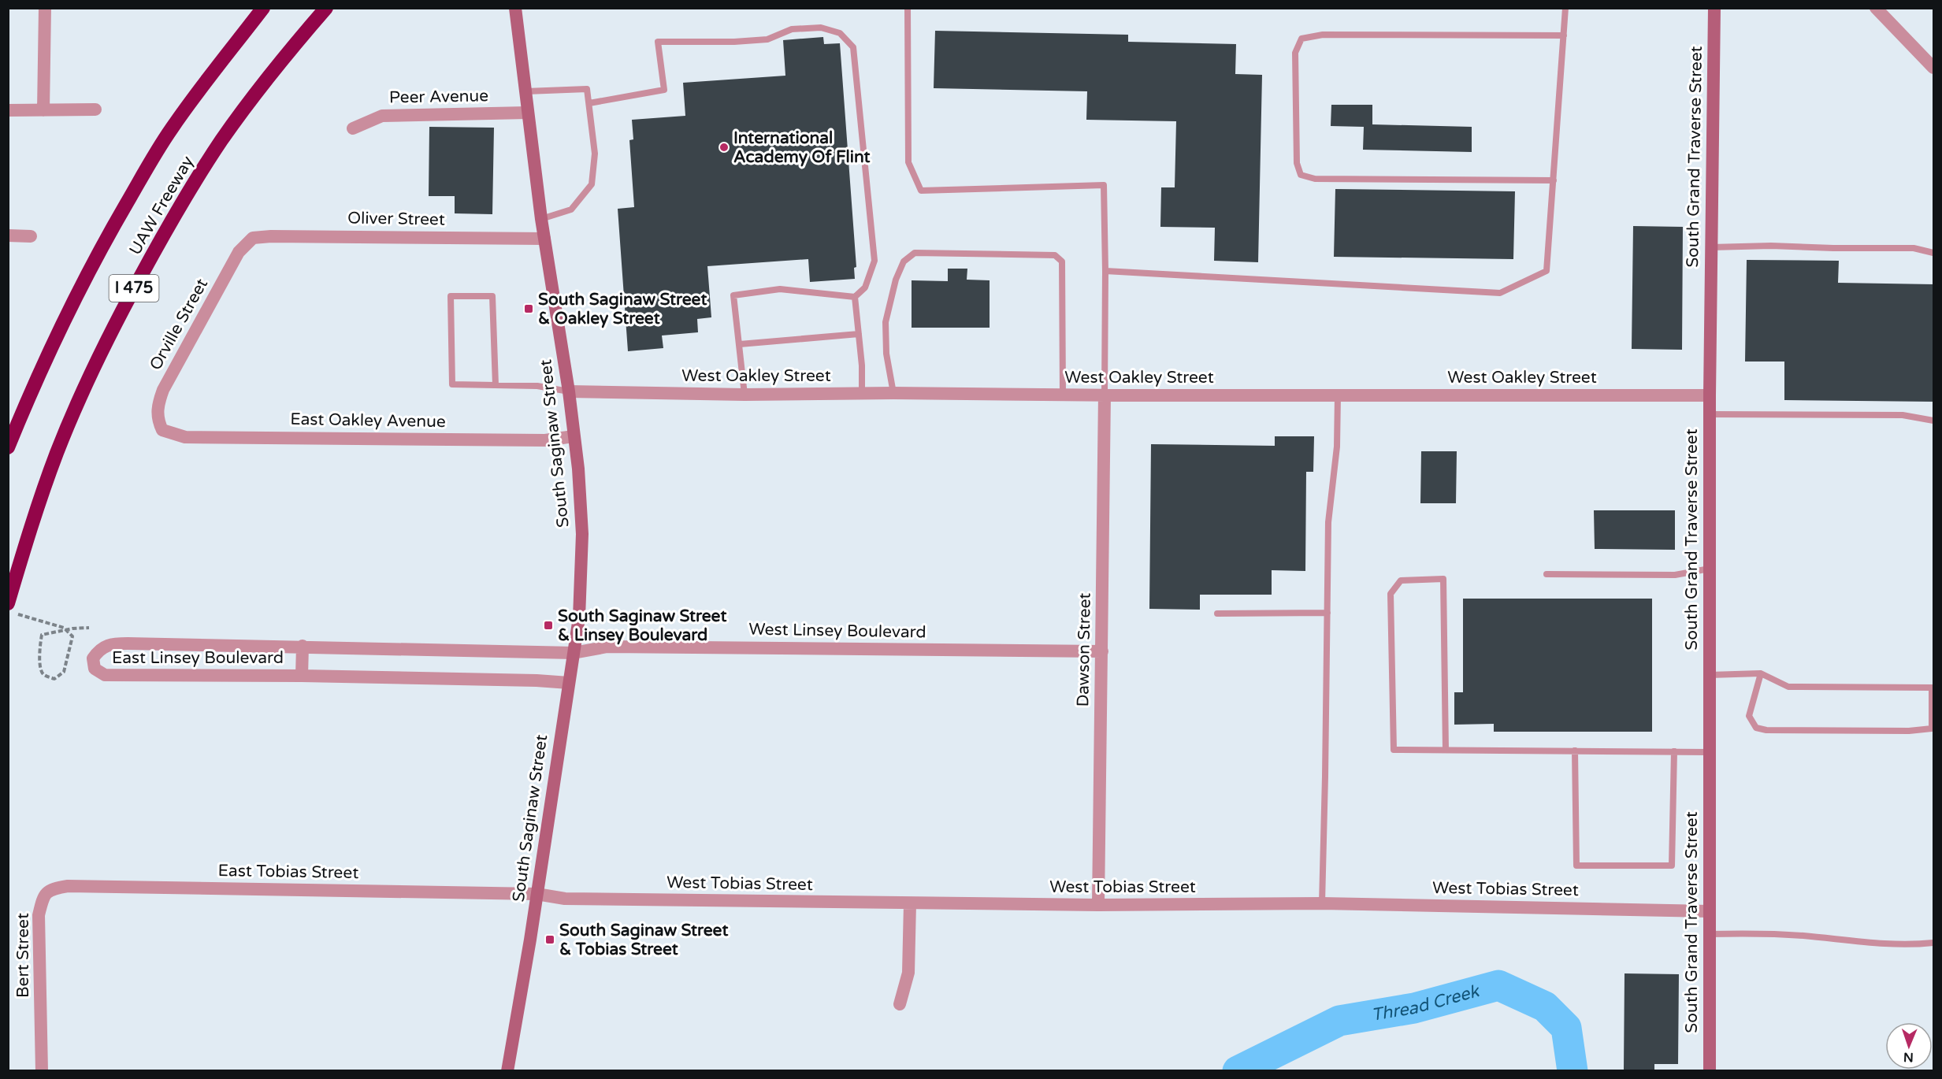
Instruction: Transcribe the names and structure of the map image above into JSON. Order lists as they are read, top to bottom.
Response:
{
  "streets": {
    "highway": ["UAW Freeway", "I 475"],
    "main road": ["South Grand Traverse Street", "South Saginaw Street"],
    "street": [
      "Peer Avenue",
      "Oliver Street",
      "Orville Street",
      "West Oakley Street",
      "East Oakley Avenue",
      "West Linsey Boulevard",
      "Dawson Street",
      "East Linsey Boulevard",
      "East Tobias Street",
      "West Tobias Street",
      "Bert Street"
    ]
  },
  "crossings": [
    ["Peer Avenue", "South Saginaw Street"],
    ["South Grand Traverse Street", "West Oakley Street"],
    ["South Grand Traverse Street", "West Tobias Street"],
    ["Oliver Street", "Orville Street"],
    ["Oliver Street", "South Saginaw Street"],
    ["Orville Street", "East Oakley Avenue"],
    ["West Oakley Street", "South Saginaw Street"],
    ["West Oakley Street", "Dawson Street"],
    ["East Oakley Avenue", "South Saginaw Street"],
    ["South Saginaw Street", "West Linsey Boulevard"],
    ["South Saginaw Street", "East Linsey Boulevard"],
    ["South Saginaw Street", "East Tobias Street"],
    ["South Saginaw Street", "West Tobias Street"],
    ["West Linsey Boulevard", "Dawson Street"],
    ["West Linsey Boulevard", "East Linsey Boulevard"],
    ["Dawson Street", "West Tobias Street"],
    ["East Tobias Street", "West Tobias Street"],
    ["East Tobias Street", "Bert Street"]
  ],
  "water": ["Thread Creek"],
  "places": {
    "other": ["International Academy Of Flint"],
    "transit": ["South Saginaw Street & Oakley Street", "South Saginaw Street & Linsey Boulevard", "South Saginaw Street & Tobias Street"]
  },
  "north": "bottom"
}
